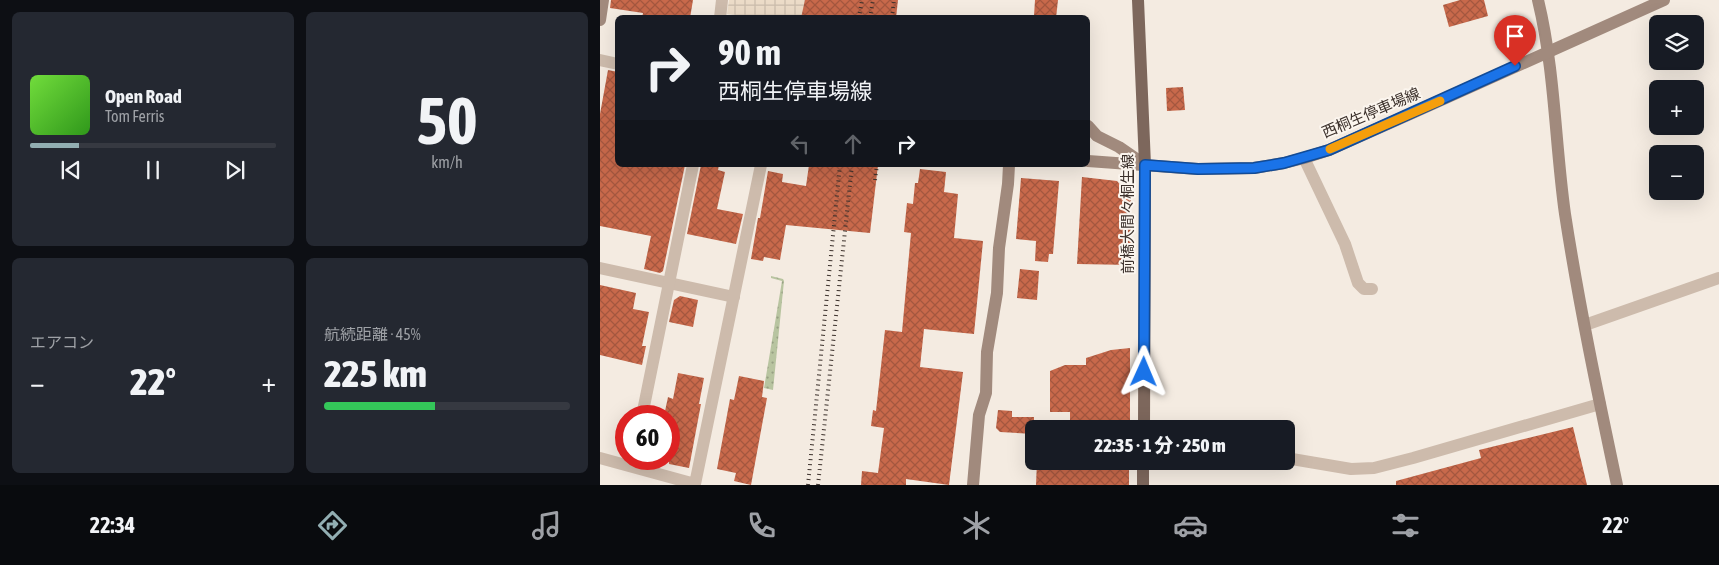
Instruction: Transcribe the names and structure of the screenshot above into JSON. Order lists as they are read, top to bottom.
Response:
{
  "streets": {
    "main road": ["前橋大間々桐生線"],
    "street": ["西桐生停車場線"]
  },
  "crossings": [
    ["西桐生停車場線", "前橋大間々桐生線"]
  ],
  "page": {
    "tile": [
      ["50", "km/h"],
      "エアコン",
      ["航続距離 · 45%", "225 km"]
    ],
    "map_buttons": ["+", "−"],
    "turn": ["90 m", "西桐生停車場線"],
    "song": ["Open Road", "Tom Ferris"],
    "heat": ["−", "22°", "+"],
    "limit": "60",
    "trip": "22:35 · 1 分 · 250 m",
    "tabs": ["22:34", "22°"]
  }
}
